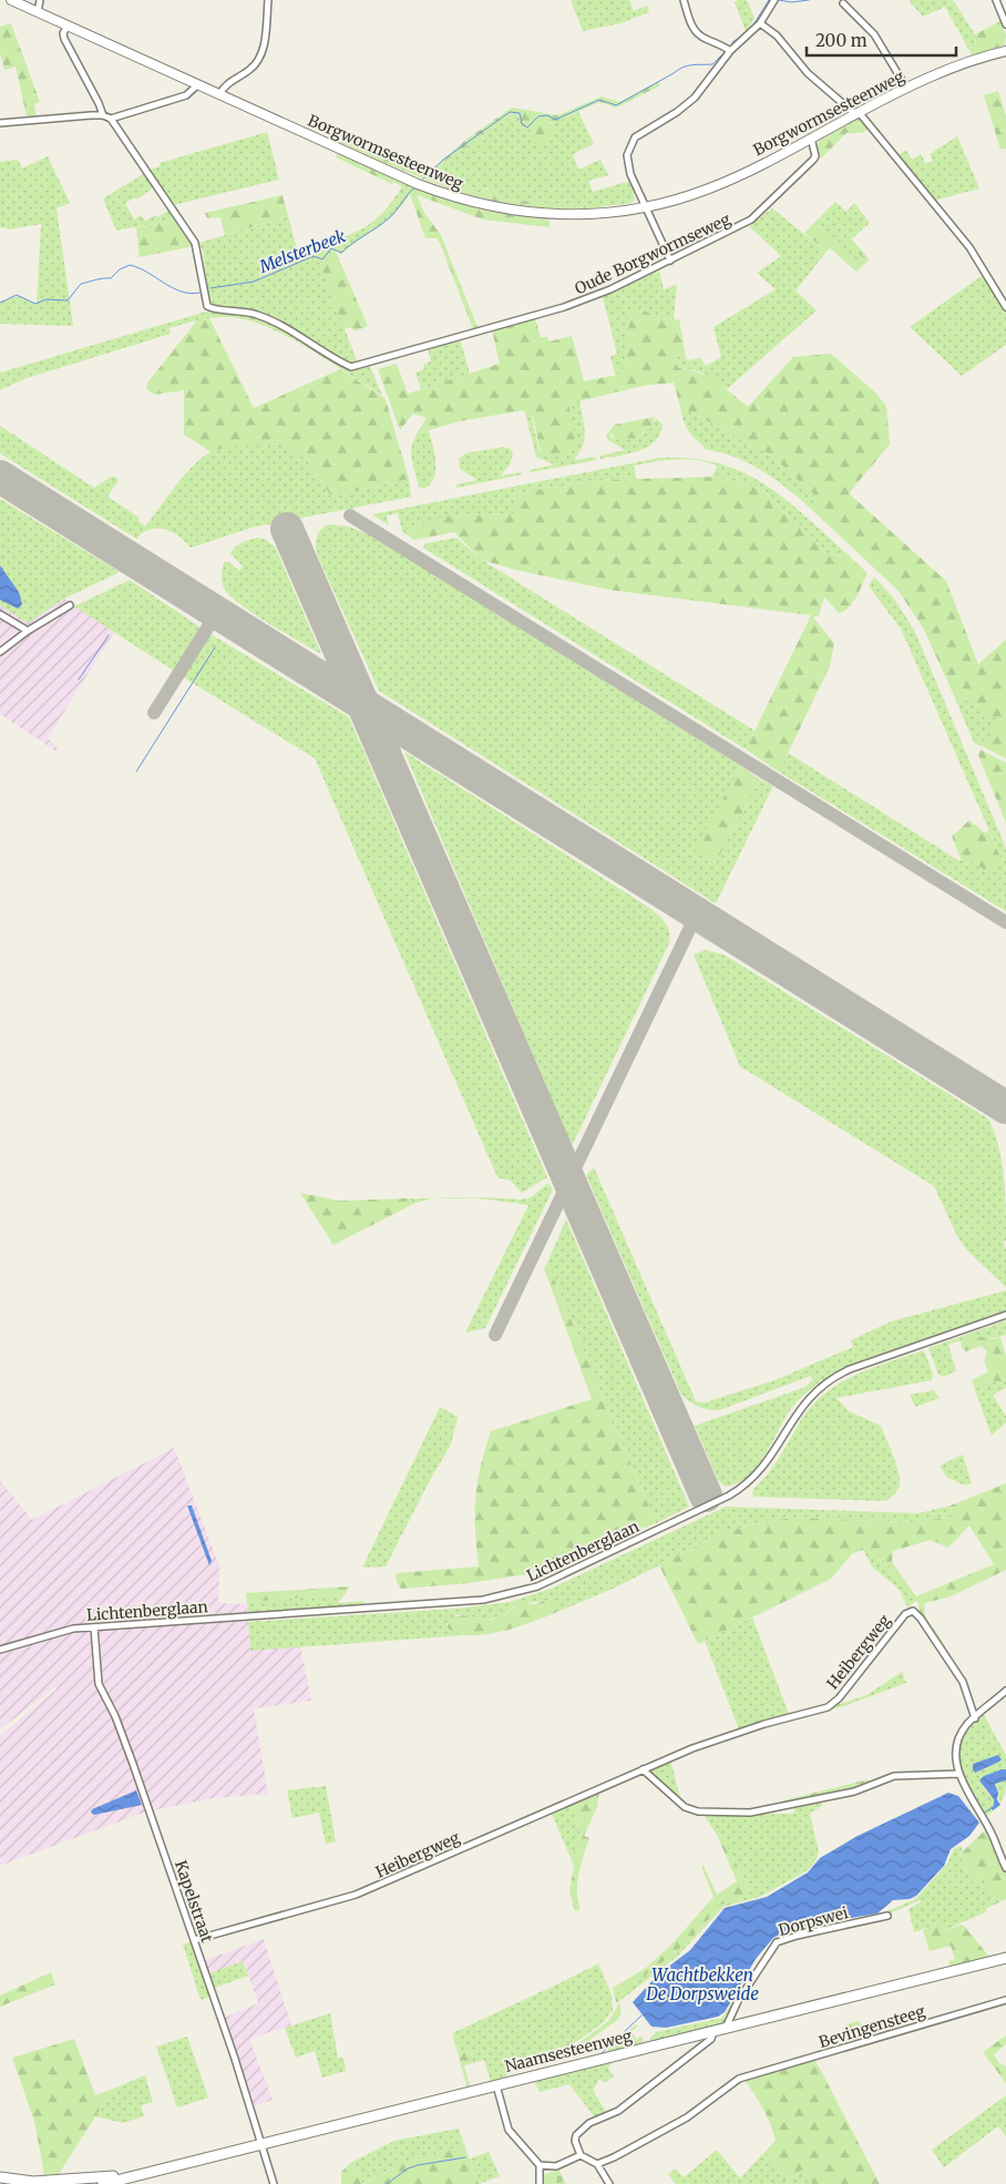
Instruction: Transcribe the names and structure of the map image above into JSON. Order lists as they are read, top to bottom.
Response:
{
  "streets": {
    "main road": ["Borgwormsesteenweg", "Naamsesteenweg"],
    "street": [
      "Oude Borgwormseweg",
      "Lichtenberglaan",
      "Heibergweg",
      "Kapelstraat",
      "Dorpswei",
      "Bevingensteeg"
    ]
  },
  "crossings": [
    ["Borgwormsesteenweg", "Oude Borgwormseweg"],
    ["Lichtenberglaan", "Kapelstraat"],
    ["Heibergweg", "Kapelstraat"],
    ["Kapelstraat", "Naamsesteenweg"],
    ["Dorpswei", "Naamsesteenweg"]
  ],
  "water": ["Melsterbeek", "Wachtbekken De Dorpsweide"],
  "scale_bar": "200 m"
}
